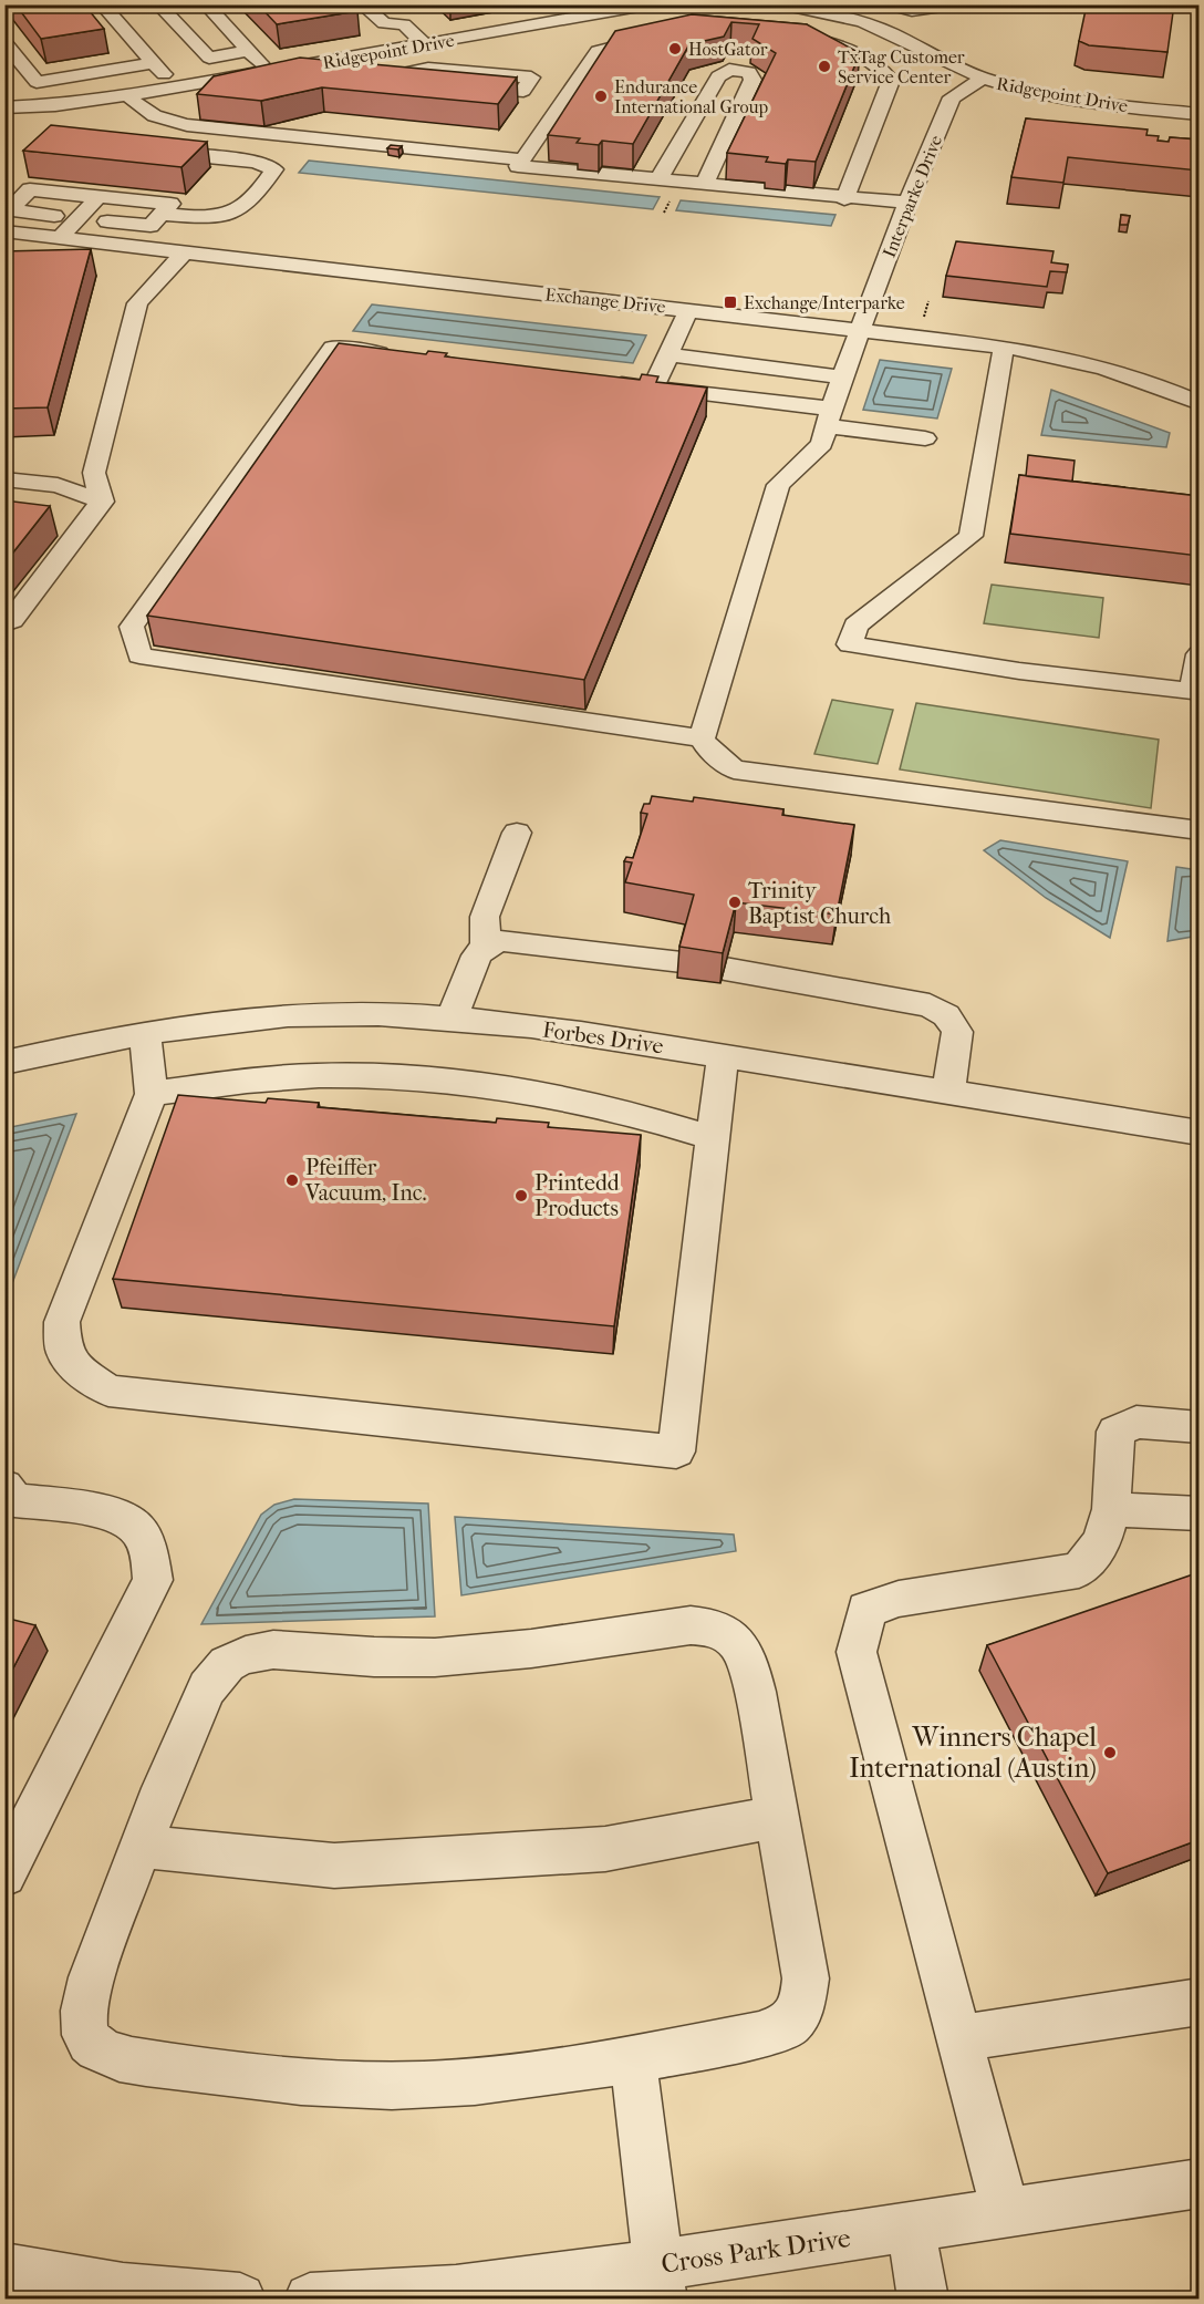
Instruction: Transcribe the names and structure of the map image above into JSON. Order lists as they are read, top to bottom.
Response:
{
  "streets": {
    "street": [
      "Ridgepoint Drive",
      "Interparke Drive",
      "Exchange Drive",
      "Forbes Drive",
      "Cross Park Drive"
    ]
  },
  "crossings": [
    ["Ridgepoint Drive", "Interparke Drive"],
    ["Interparke Drive", "Exchange Drive"]
  ],
  "places": {
    "other": [
      "HostGator",
      "TxTag Customer Service Center",
      "Endurance International Group",
      "Trinity Baptist Church",
      "Pfeiffer Vacuum, Inc.",
      "Printedd Products",
      "Winners Chapel International (Austin)"
    ],
    "transit": ["Exchange/Interparke"]
  }
}
